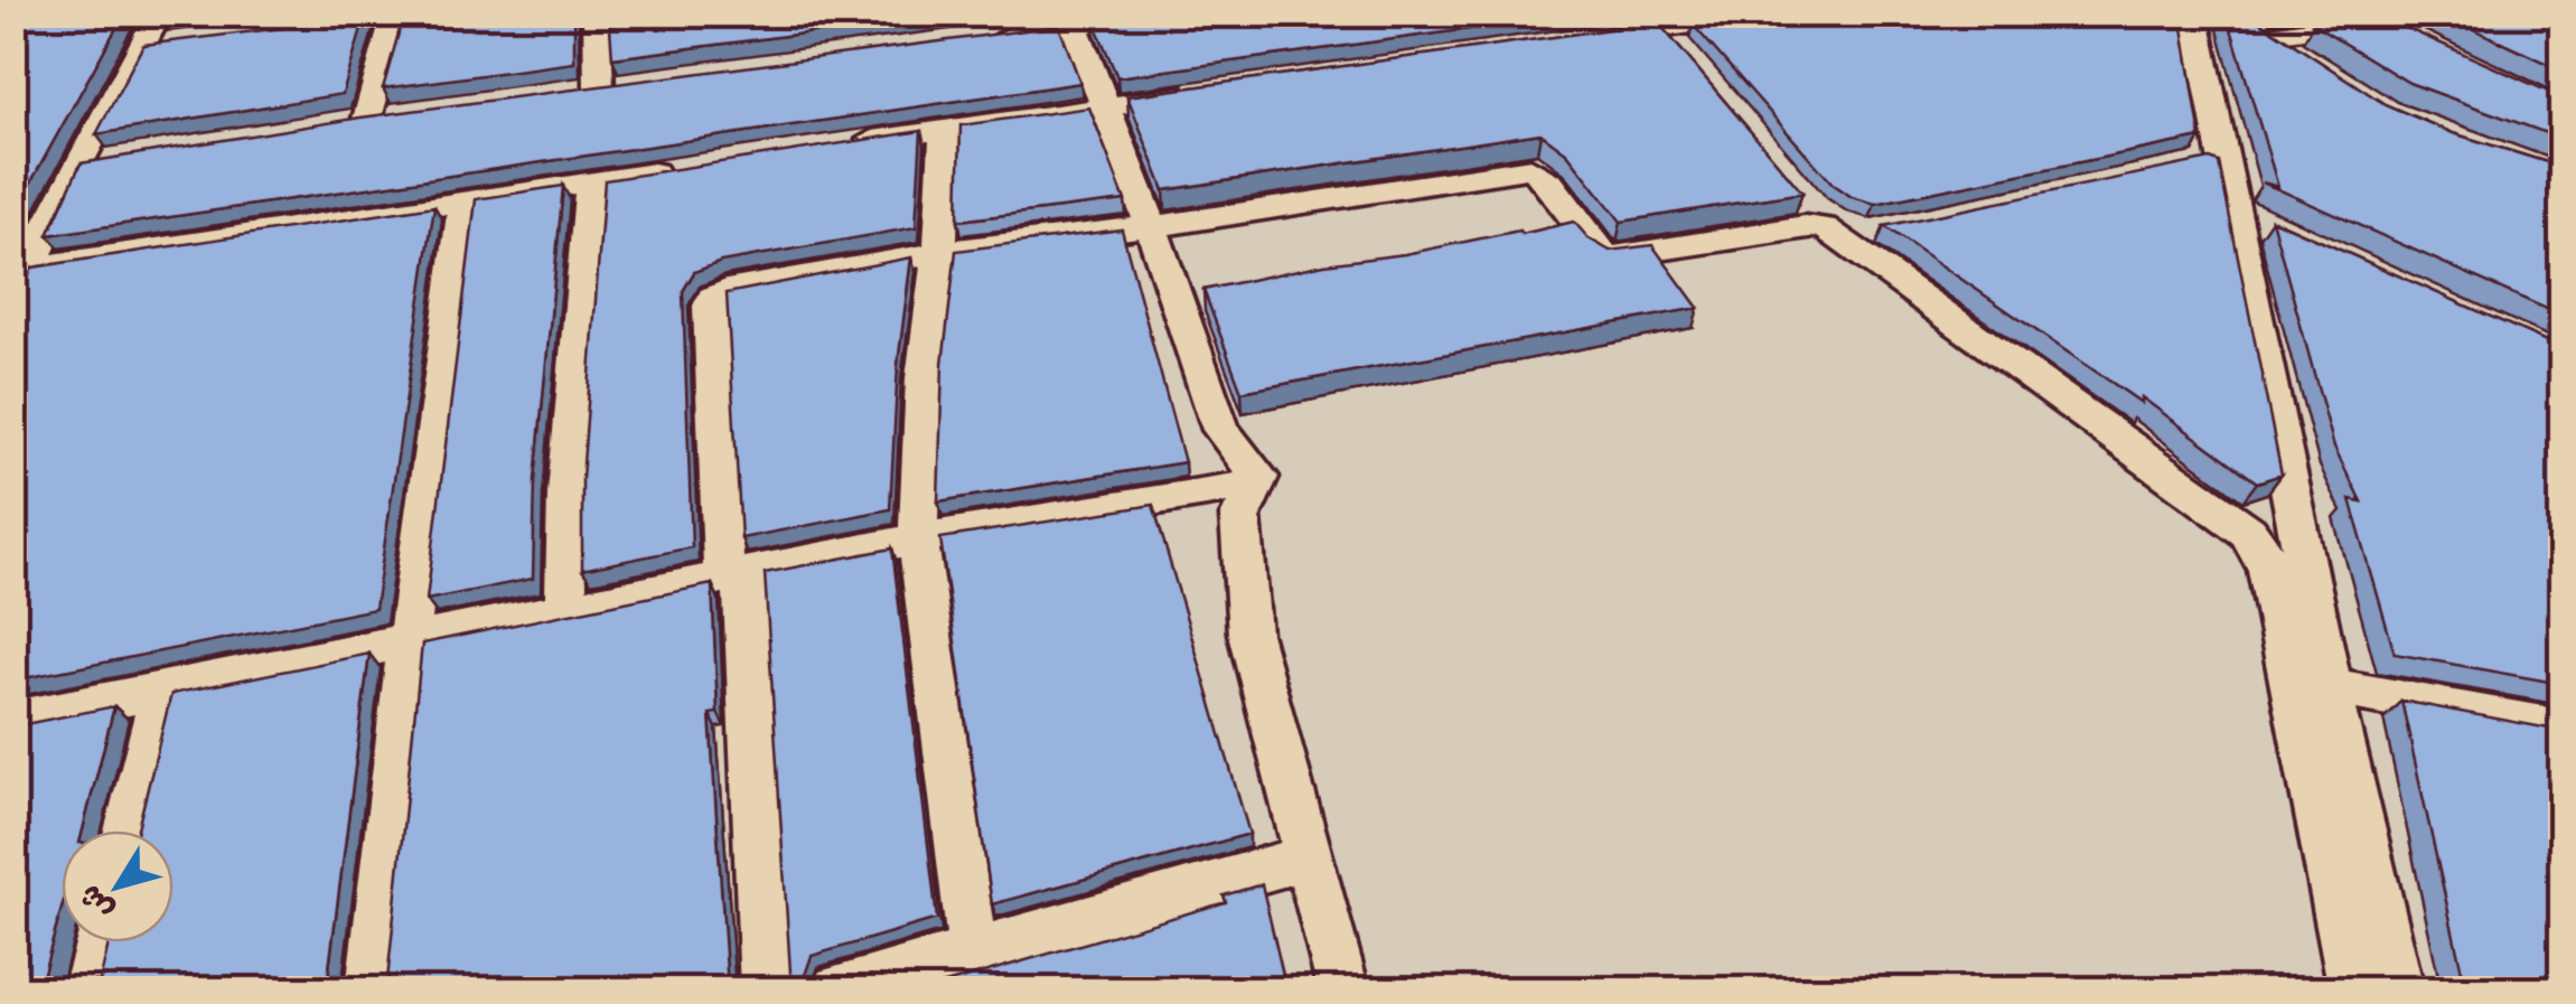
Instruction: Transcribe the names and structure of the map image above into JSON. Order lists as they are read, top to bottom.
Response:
{
  "north": "bottom left"
}
